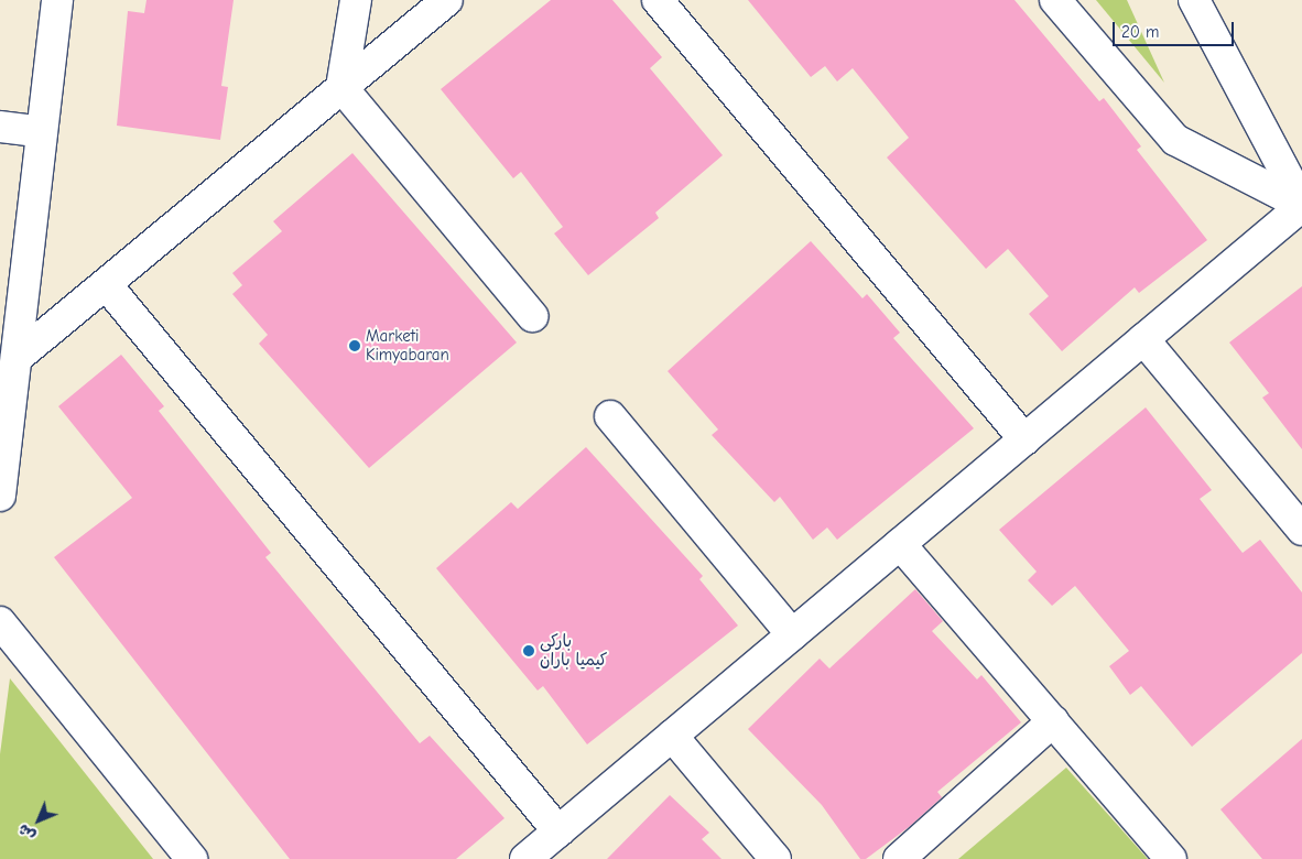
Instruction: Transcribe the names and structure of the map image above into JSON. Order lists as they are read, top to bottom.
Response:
{
  "places": ["Marketi Kimyabaran", "باركى كيميا باران"],
  "scale_bar": "20 m",
  "north": "bottom left"
}
